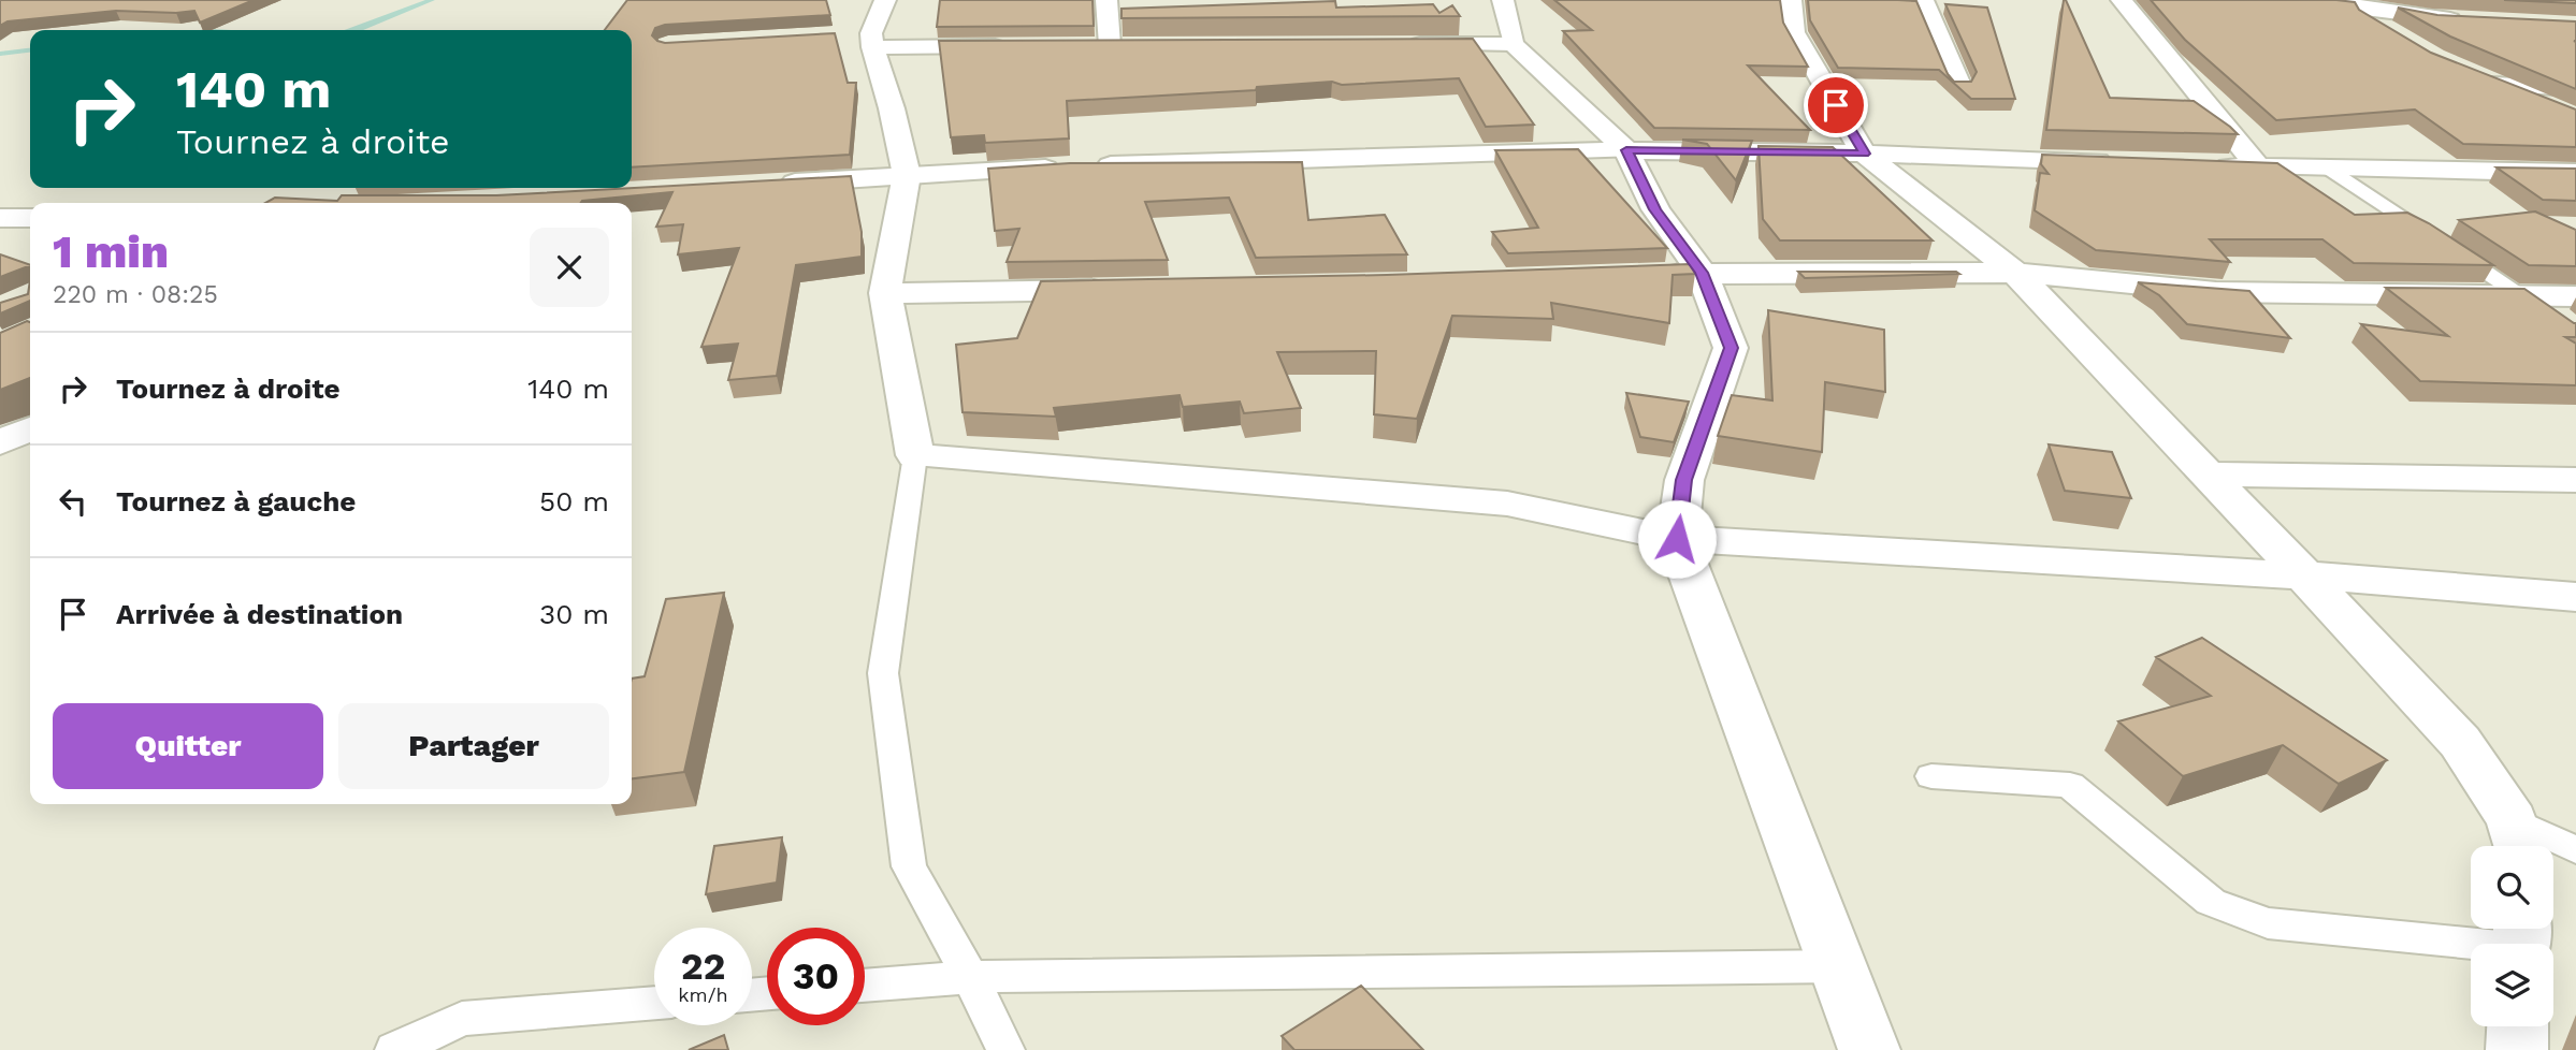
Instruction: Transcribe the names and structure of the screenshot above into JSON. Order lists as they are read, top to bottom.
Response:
{
  "page": {
    "turn": ["140 m", "Tournez à droite"],
    "heading": ["1 min", "220 m · 08:25"],
    "list": [
      {
        "name": "Tournez à droite",
        "value": "140 m"
      },
      {
        "name": "Tournez à gauche",
        "value": "50 m"
      },
      {
        "name": "Arrivée à destination",
        "value": "30 m"
      }
    ],
    "buttons": ["Quitter", "Partager"],
    "speed": "22 km/h",
    "limit": "30"
  }
}
